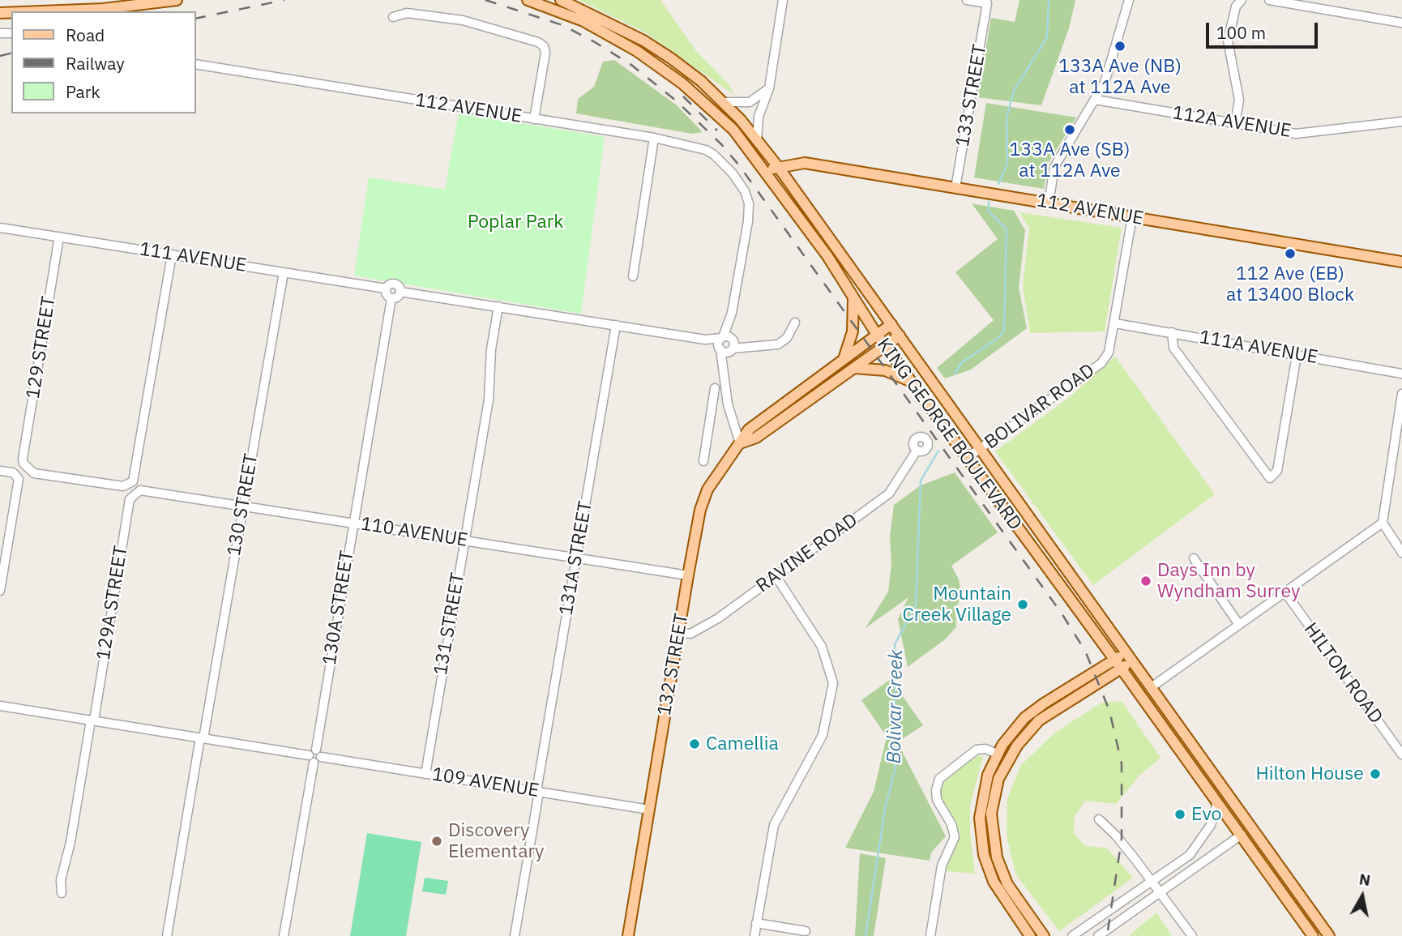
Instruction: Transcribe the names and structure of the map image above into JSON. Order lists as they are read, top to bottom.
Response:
{
  "streets": {
    "main road": ["112 AVENUE", "KING GEORGE BOULEVARD", "132 STREET"],
    "street": [
      "133 STREET",
      "112A AVENUE",
      "111 AVENUE",
      "129 STREET",
      "111A AVENUE",
      "BOLIVAR ROAD",
      "130 STREET",
      "110 AVENUE",
      "RAVINE ROAD",
      "131A STREET",
      "129A STREET",
      "130A STREET",
      "131 STREET",
      "HILTON ROAD",
      "109 AVENUE"
    ]
  },
  "crossings": [
    ["133 STREET", "112 AVENUE"],
    ["112 AVENUE", "BOLIVAR ROAD"],
    ["112 AVENUE", "KING GEORGE BOULEVARD"],
    ["111 AVENUE", "129 STREET"],
    ["111 AVENUE", "130 STREET"],
    ["111 AVENUE", "130A STREET"],
    ["111A AVENUE", "BOLIVAR ROAD"],
    ["BOLIVAR ROAD", "KING GEORGE BOULEVARD"],
    ["KING GEORGE BOULEVARD", "132 STREET"],
    ["130 STREET", "110 AVENUE"],
    ["110 AVENUE", "131A STREET"],
    ["110 AVENUE", "129A STREET"],
    ["110 AVENUE", "130A STREET"],
    ["110 AVENUE", "131 STREET"],
    ["110 AVENUE", "132 STREET"],
    ["RAVINE ROAD", "132 STREET"],
    ["131A STREET", "109 AVENUE"],
    ["130A STREET", "109 AVENUE"],
    ["131 STREET", "109 AVENUE"],
    ["132 STREET", "109 AVENUE"]
  ],
  "water": ["Bolivar Creek"],
  "parks": ["Poplar Park"],
  "places": [
    "133A Ave (NB) at 112A Ave",
    "133A Ave (SB) at 112A Ave",
    "112 Ave (EB) at 13400 Block",
    "Days Inn by Wyndham Surrey",
    "Mountain Creek Village",
    "Camellia",
    "Hilton House",
    "Evo",
    "Discovery Elementary"
  ],
  "legend": ["Road", "Railway", "Park"],
  "scale_bar": "100 m",
  "north": "top"
}
